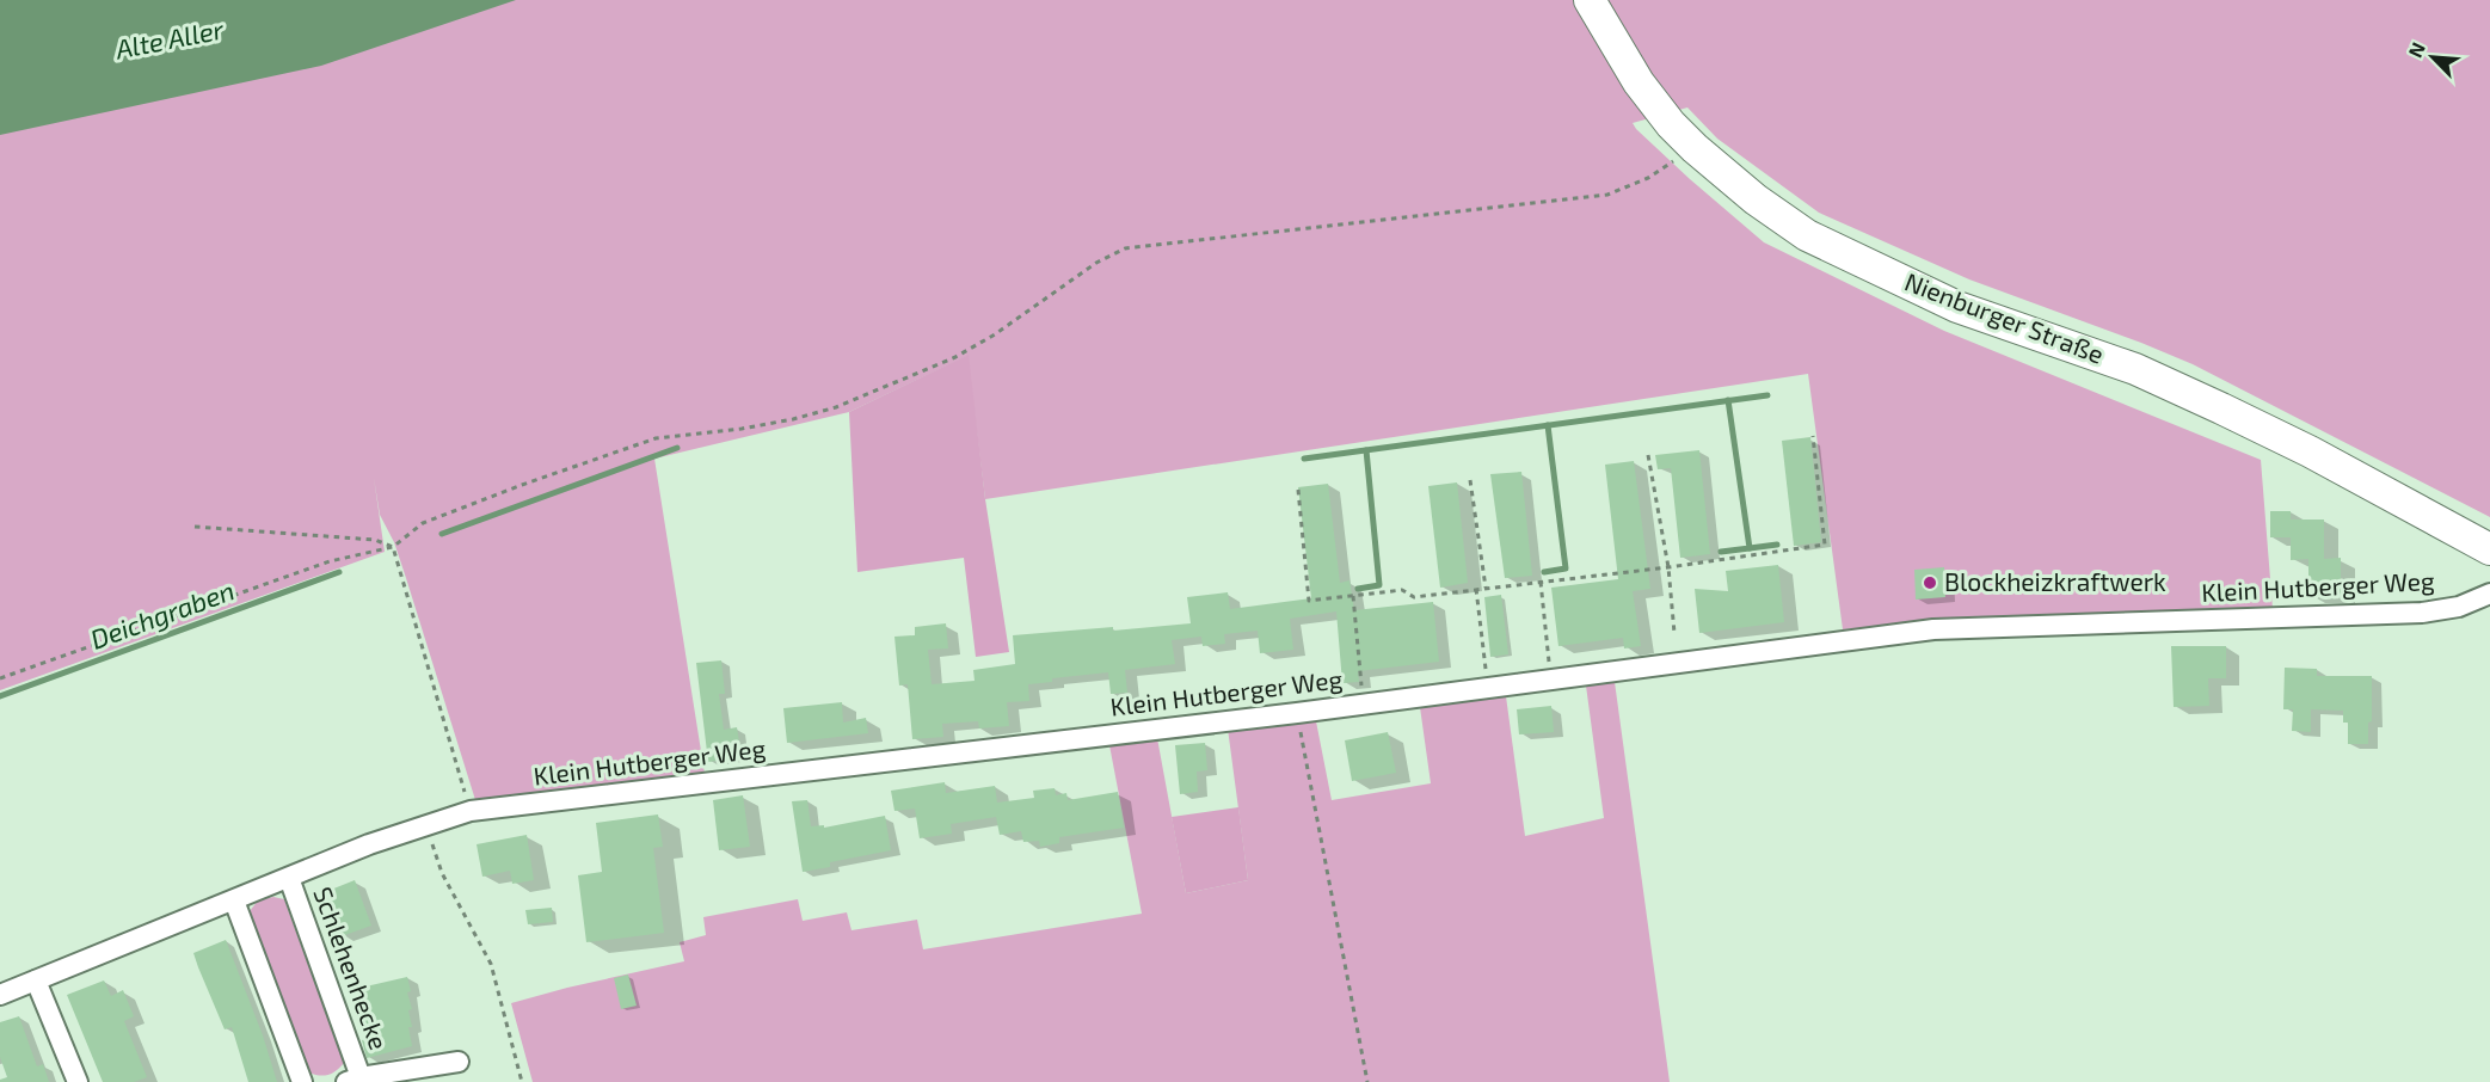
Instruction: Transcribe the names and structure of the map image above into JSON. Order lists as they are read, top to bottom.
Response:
{
  "streets": {
    "main road": ["Nienburger Straße"],
    "street": ["Klein Hutberger Weg", "Schlehenhecke"]
  },
  "crossings": [
    ["Klein Hutberger Weg", "Schlehenhecke"]
  ],
  "water": ["Alte Aller", "Deichgraben"],
  "places": ["Blockheizkraftwerk"],
  "north": "top left"
}
